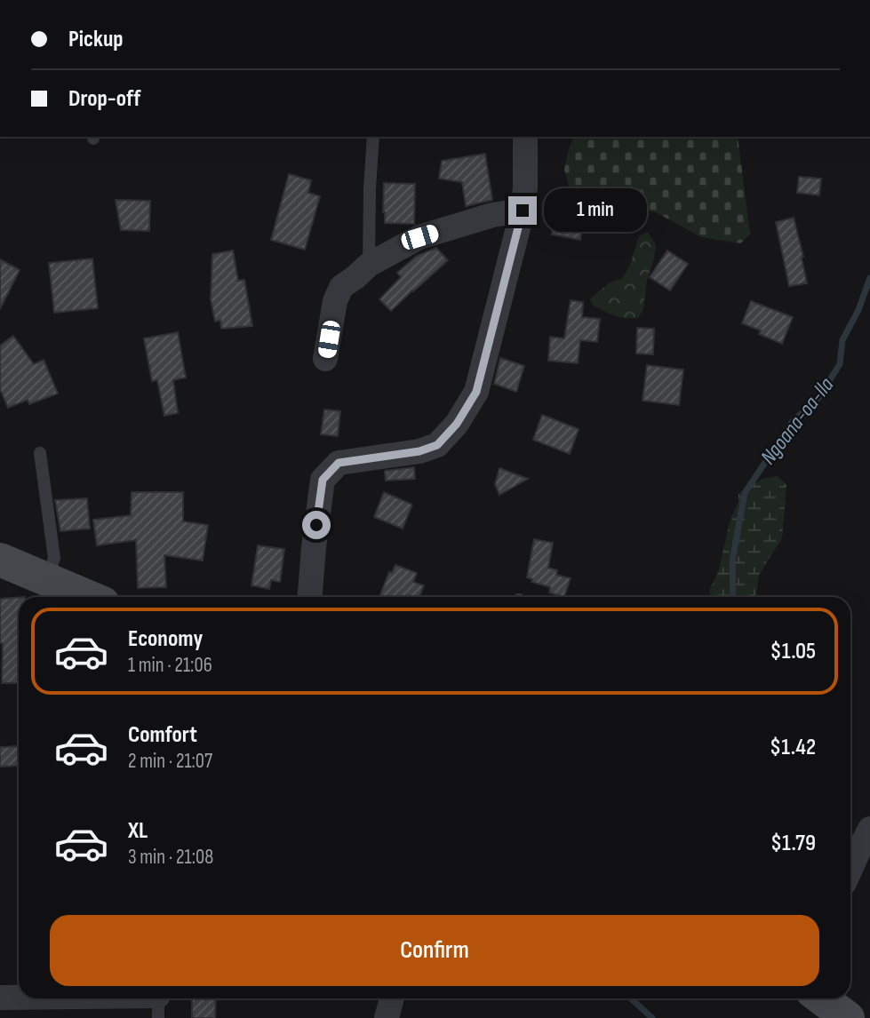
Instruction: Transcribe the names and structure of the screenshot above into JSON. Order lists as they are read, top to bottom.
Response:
{
  "water": ["Ngoana-oa-lla"],
  "page": {
    "banner": ["Pickup", "Drop-off"],
    "bubble": "1 min",
    "list": [
      {
        "name": "Economy",
        "note": "1 min · 21:06",
        "value": "$1.05"
      },
      {
        "name": "Comfort",
        "note": "2 min · 21:07",
        "value": "$1.42"
      },
      {
        "name": "XL",
        "note": "3 min · 21:08",
        "value": "$1.79"
      }
    ],
    "buttons": "Confirm"
  }
}
